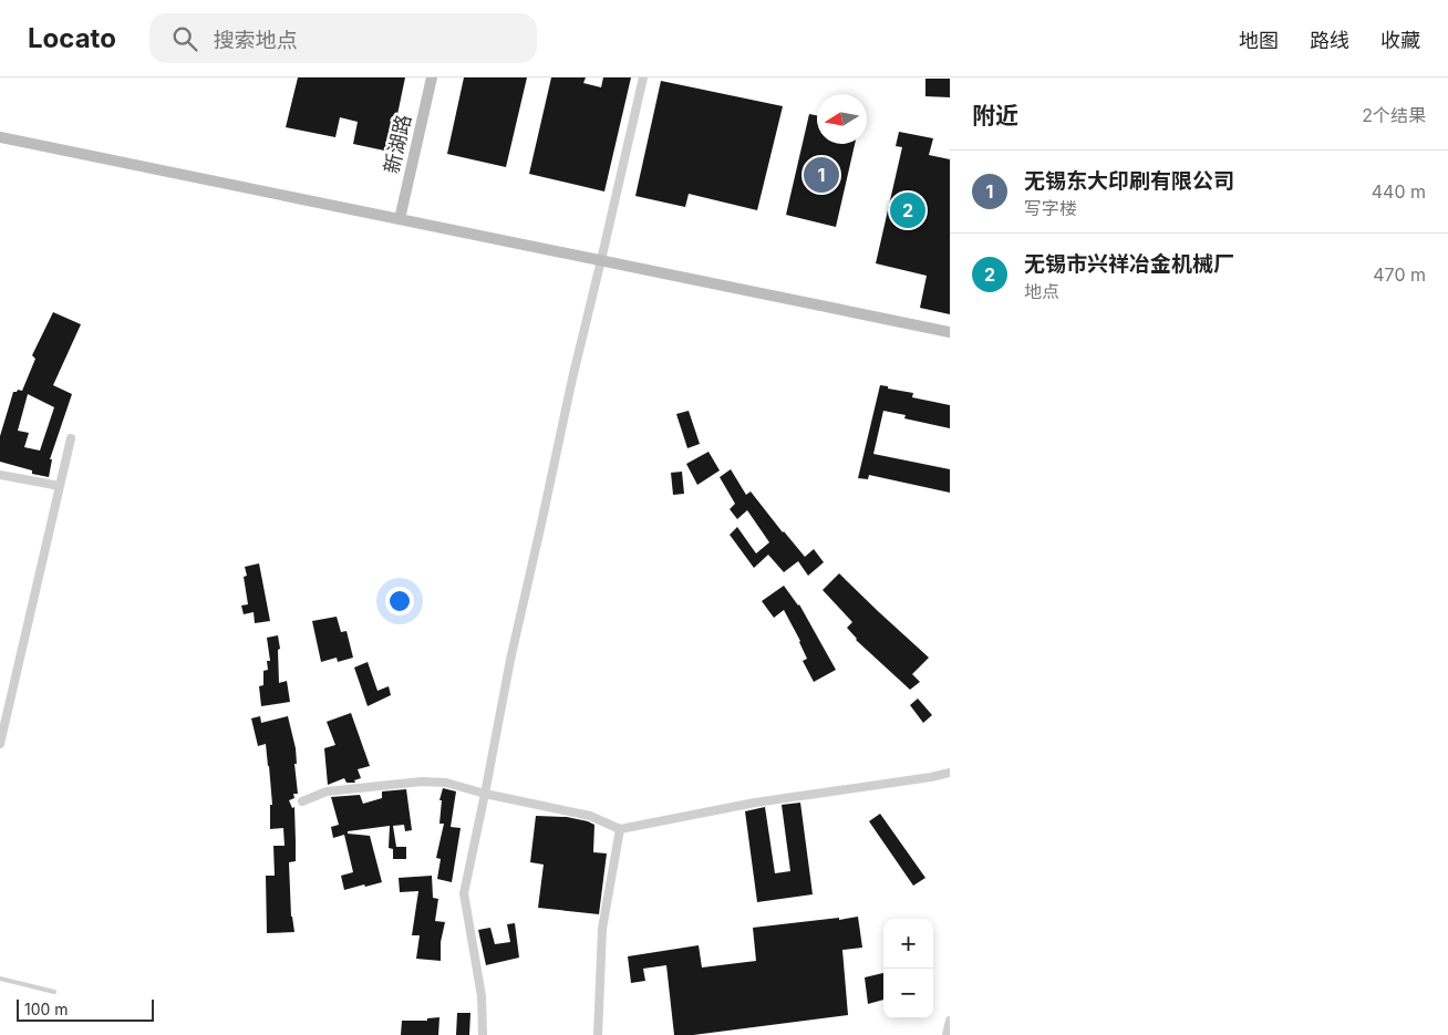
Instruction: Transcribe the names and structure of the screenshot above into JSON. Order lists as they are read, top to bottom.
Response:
{
  "streets": {
    "street": ["新湖路"]
  },
  "scale_bar": "100 m",
  "north": "left",
  "page": {
    "header": "Locato",
    "search": "搜索地点",
    "nav": ["地图", "路线", "收藏"],
    "heading": ["附近", "2个结果"],
    "list": [
      {
        "mark": "1",
        "name": "无锡东大印刷有限公司",
        "note": "写字楼",
        "value": "440 m"
      },
      {
        "mark": "2",
        "name": "无锡市兴祥冶金机械厂",
        "note": "地点",
        "value": "470 m"
      }
    ],
    "pins": ["1", "2"],
    "map_buttons": ["+", "−"],
    "scale": "100 m"
  }
}
